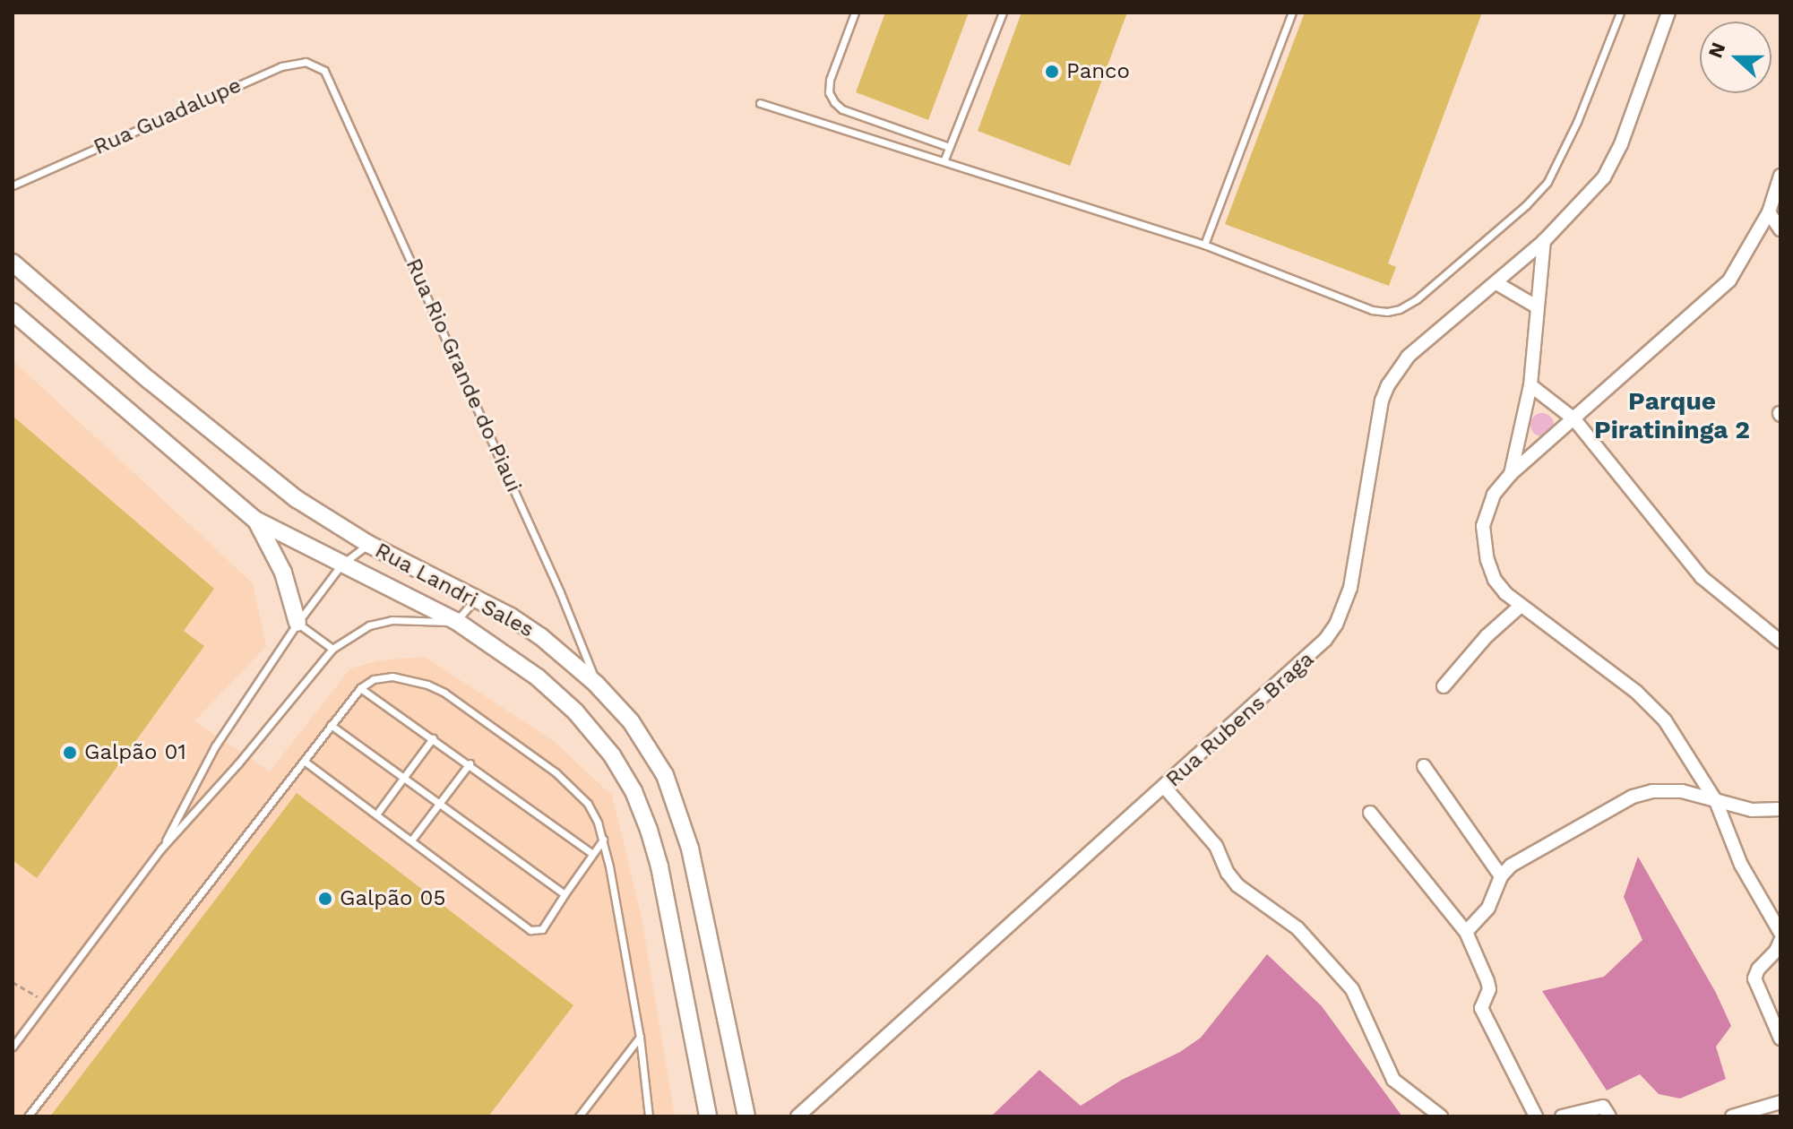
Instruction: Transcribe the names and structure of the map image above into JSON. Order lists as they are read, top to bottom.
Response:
{
  "streets": {
    "street": ["Rua Landri Sales", "Rua Rubens Braga"],
    "lane": ["Rua Guadalupe", "Rua Rio Grande do Piaui"]
  },
  "crossings": [
    ["Rua Guadalupe", "Rua Rio Grande do Piaui"],
    ["Rua Rio Grande do Piaui", "Rua Landri Sales"]
  ],
  "districts": ["Parque Piratininga 2"],
  "places": ["Panco", "Galpão 01", "Galpão 05"],
  "north": "left"
}
